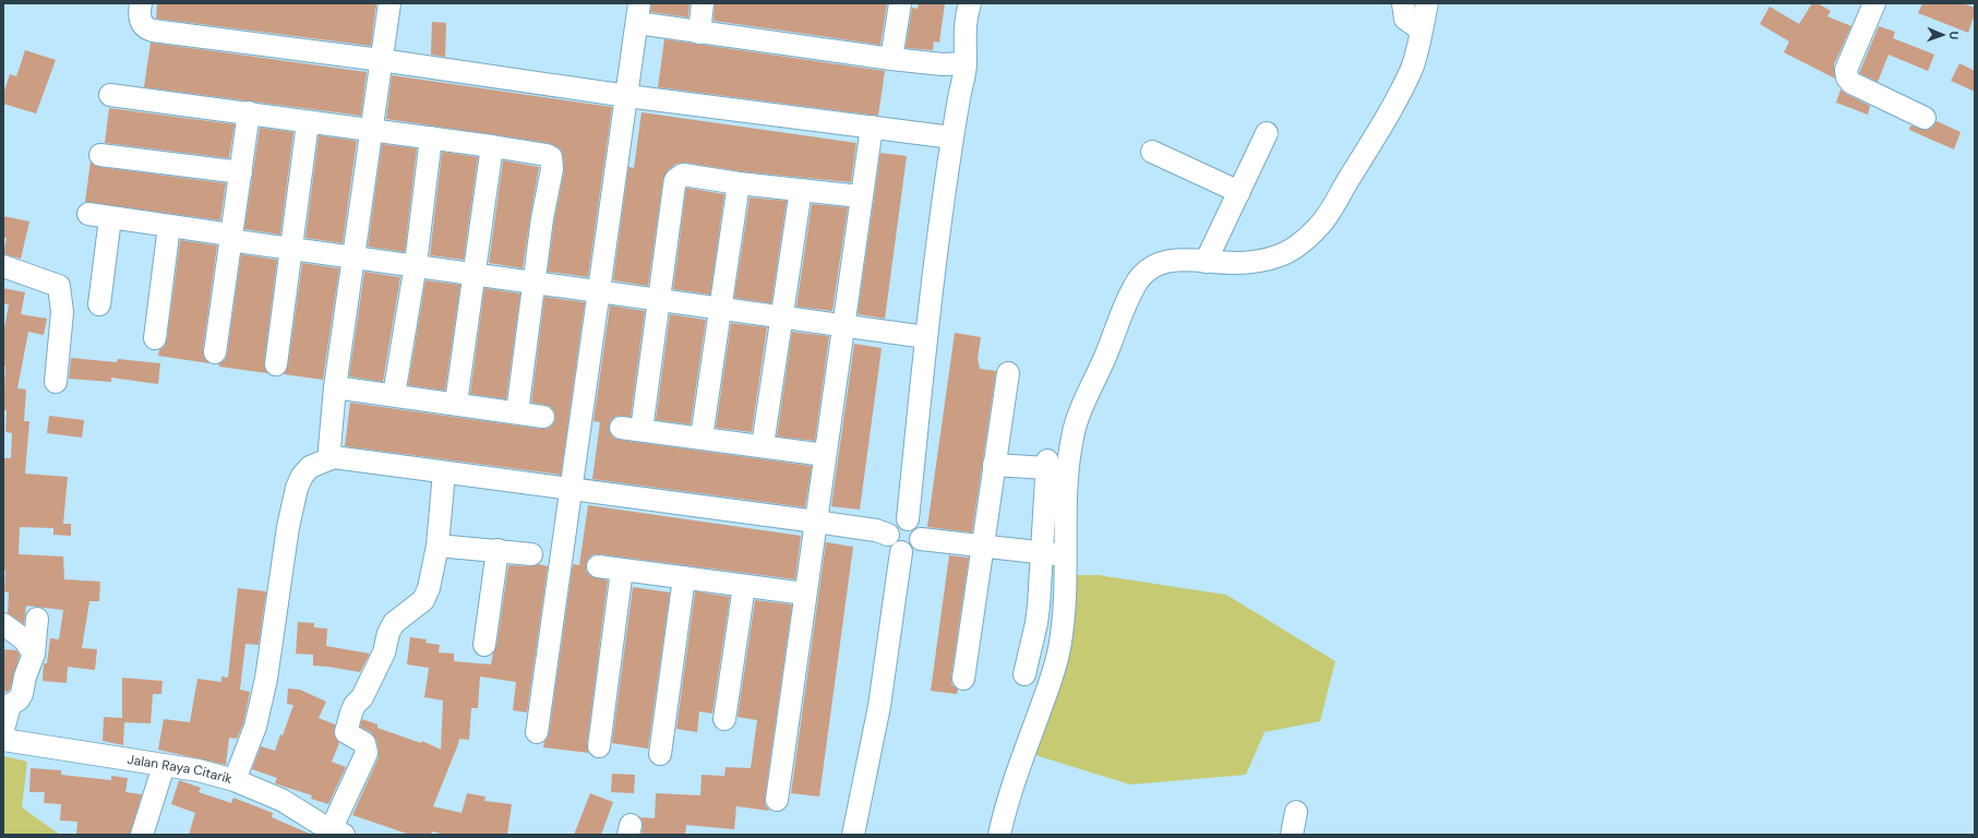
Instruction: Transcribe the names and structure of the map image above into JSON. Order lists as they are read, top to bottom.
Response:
{
  "streets": {
    "street": ["Jalan Raya Citarik"]
  },
  "north": "right"
}
